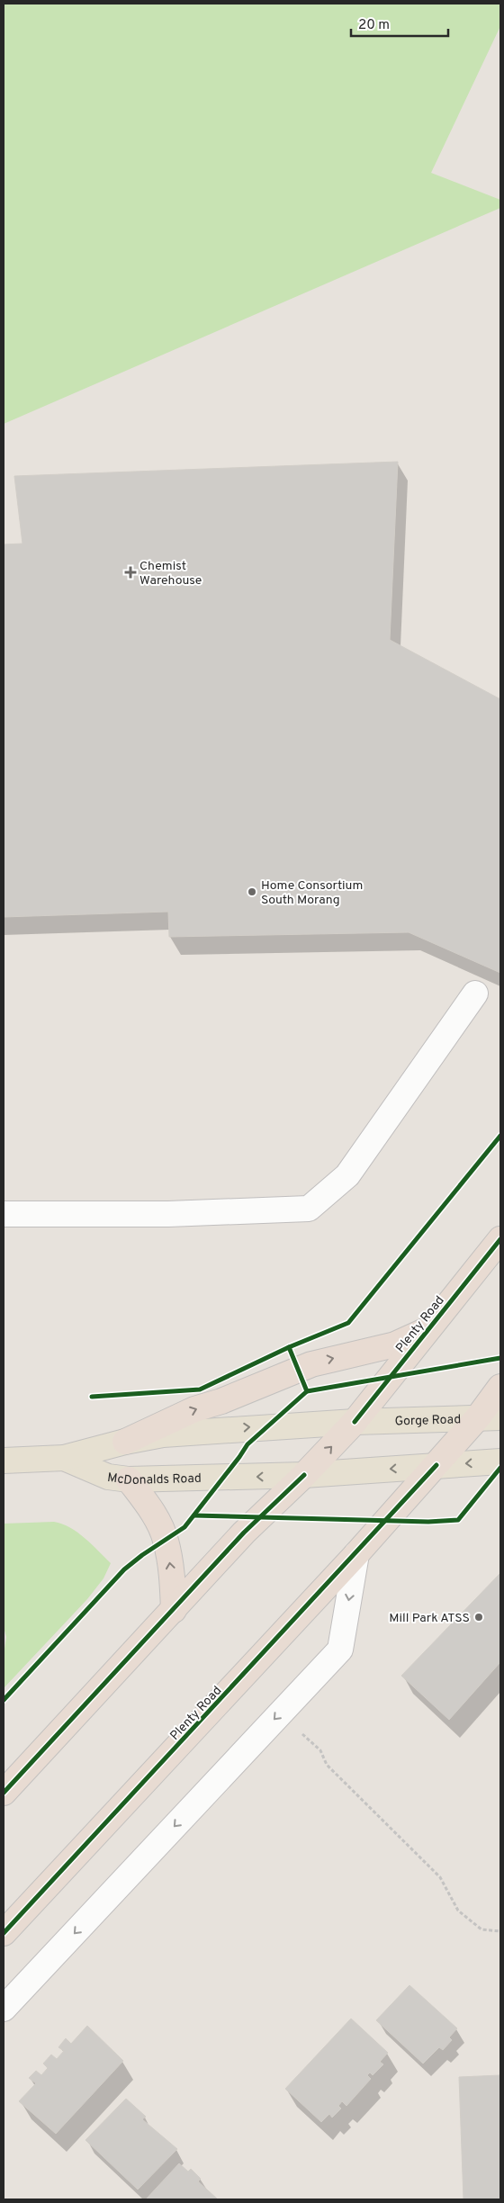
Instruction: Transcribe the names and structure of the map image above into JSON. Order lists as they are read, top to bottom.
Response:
{
  "streets": {
    "highway": ["Plenty Road"],
    "main road": ["Gorge Road", "McDonalds Road"]
  },
  "crossings": [
    ["Plenty Road", "Gorge Road"],
    ["Plenty Road", "McDonalds Road"],
    ["Gorge Road", "McDonalds Road"]
  ],
  "places": {
    "health": ["Chemist Warehouse"],
    "other": ["Home Consortium South Morang", "Mill Park ATSS"]
  },
  "scale_bar": "20 m"
}
